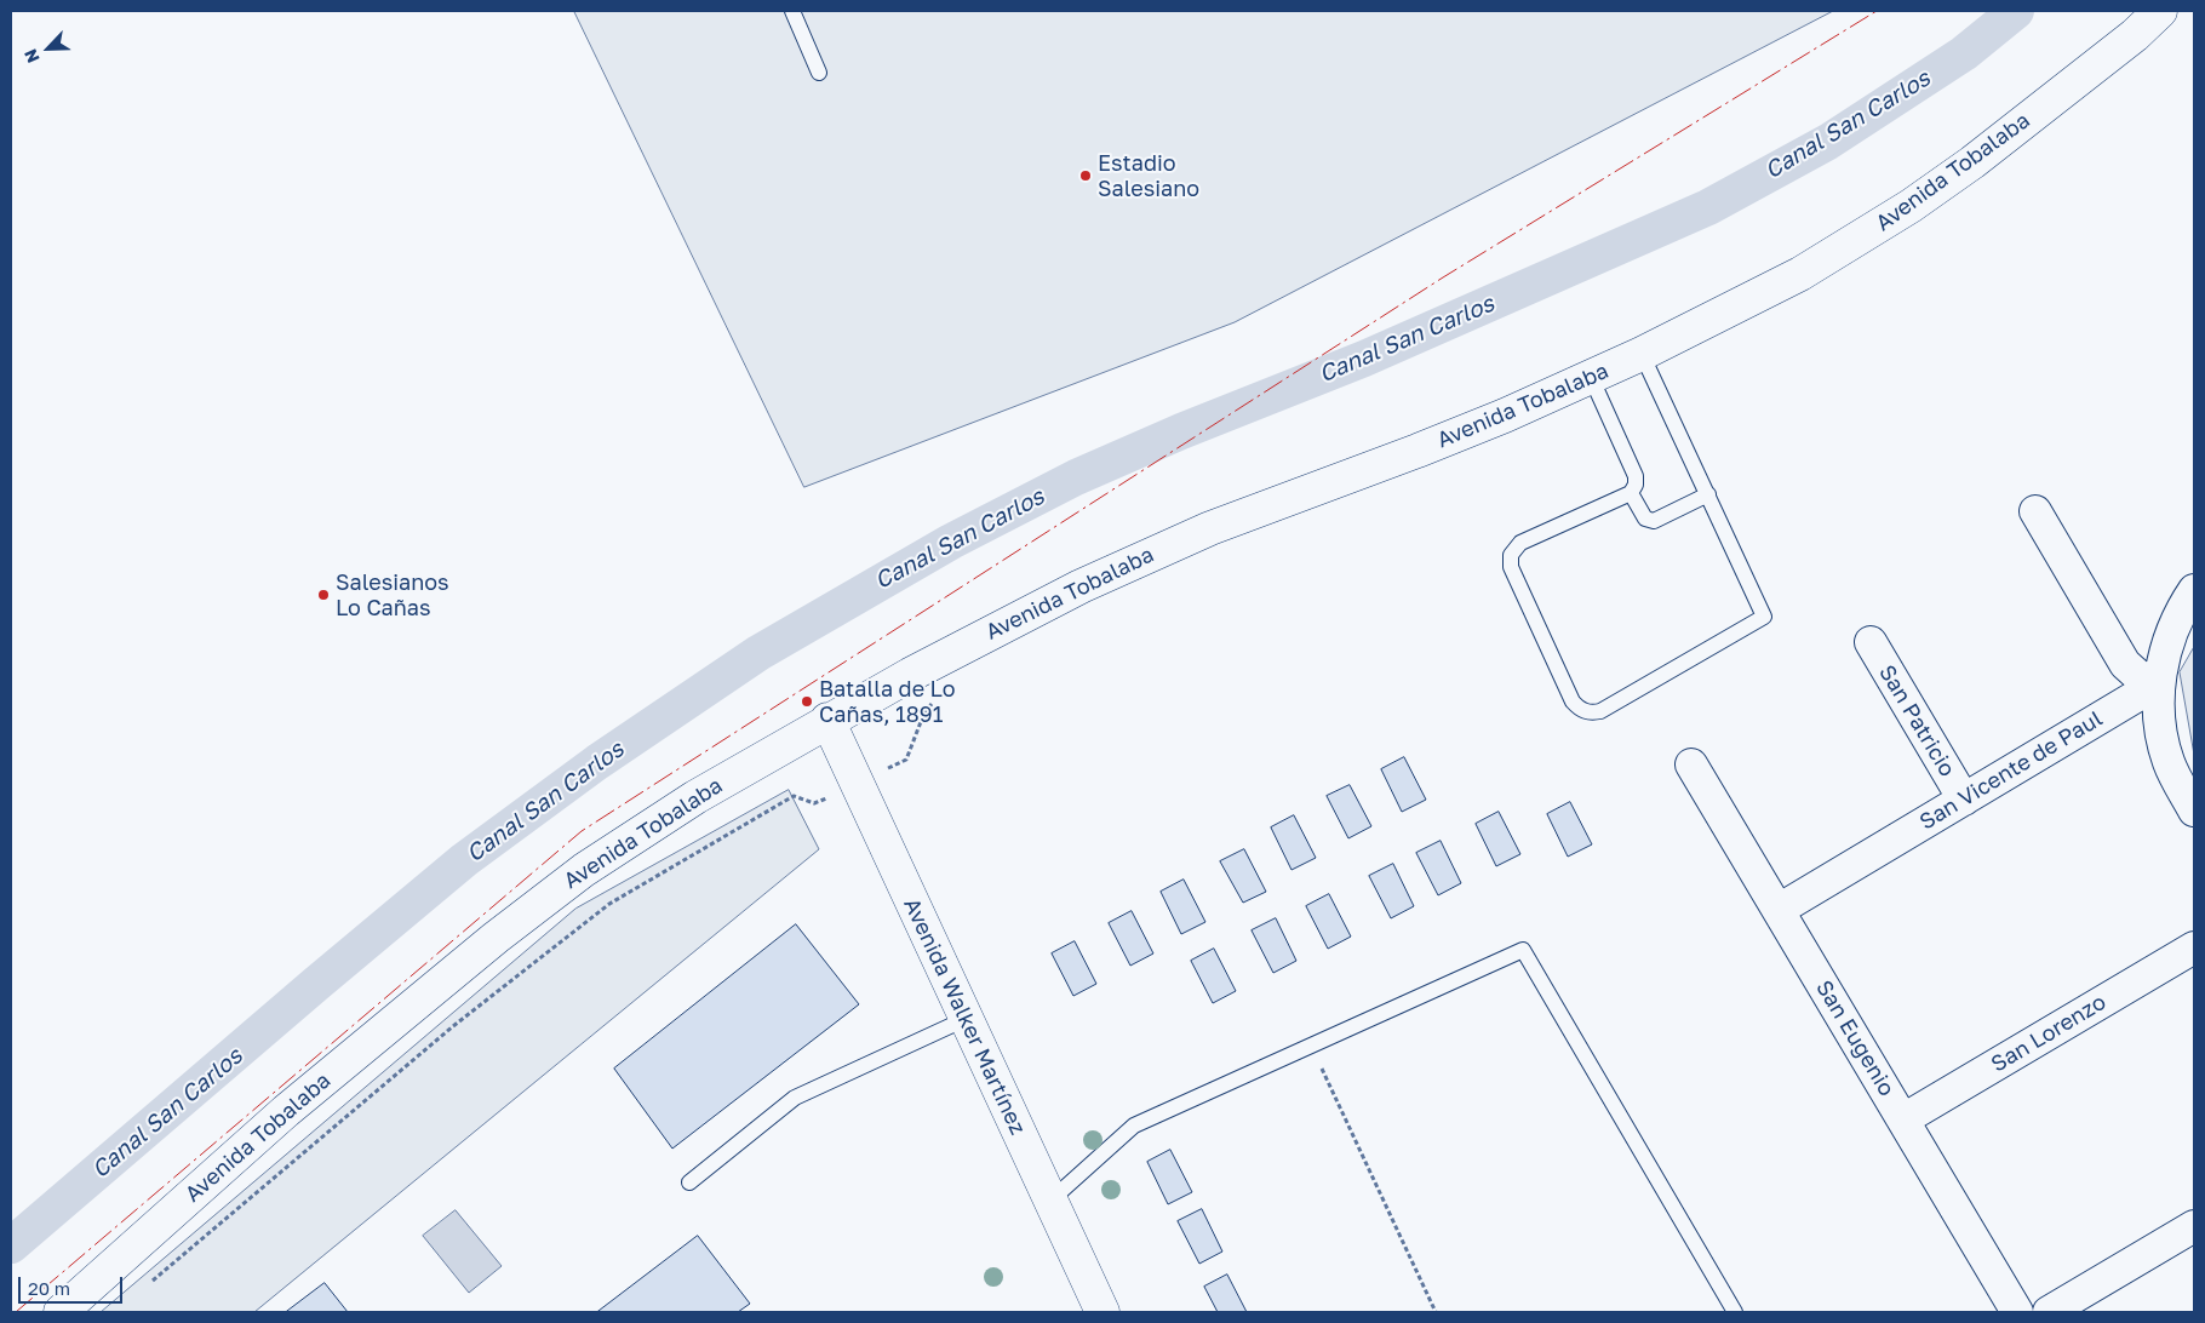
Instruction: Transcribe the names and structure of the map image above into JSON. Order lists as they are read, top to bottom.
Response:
{
  "streets": {
    "main road": ["Avenida Tobalaba", "Avenida Walker Martínez"],
    "street": [
      "San Patricio",
      "San Vicente de Paul",
      "San Lorenzo",
      "San Eugenio"
    ]
  },
  "crossings": [
    ["Avenida Tobalaba", "Avenida Walker Martínez"],
    ["San Patricio", "San Vicente de Paul"],
    ["San Vicente de Paul", "San Eugenio"],
    ["San Lorenzo", "San Eugenio"]
  ],
  "water": ["Canal San Carlos"],
  "places": ["Estadio Salesiano", "Salesianos Lo Cañas", "Batalla de Lo Cañas, 1891"],
  "scale_bar": "20 m",
  "north": "bottom left"
}
